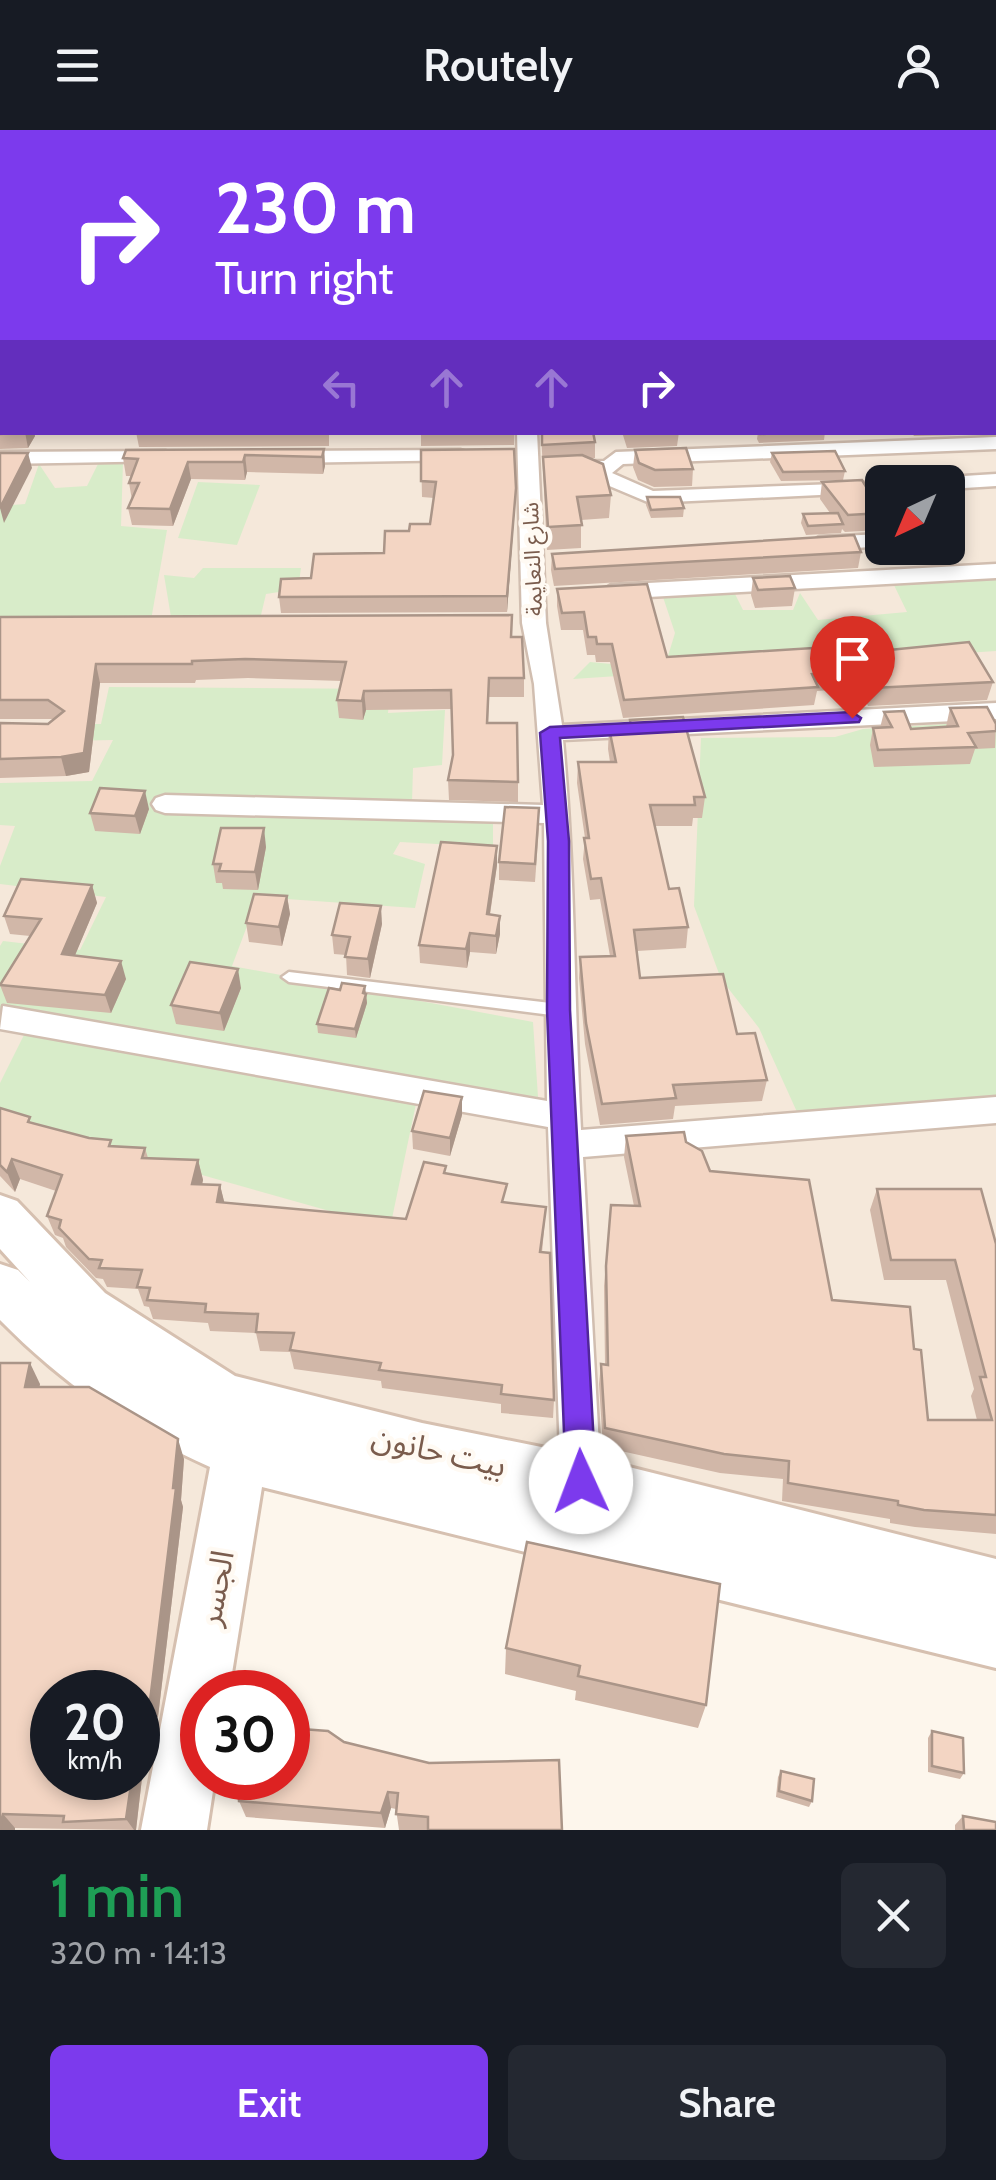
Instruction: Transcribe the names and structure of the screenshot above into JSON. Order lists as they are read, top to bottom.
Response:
{
  "streets": {
    "main road": ["بيت حانون", "الجسر"],
    "street": ["شارع النعايمة"]
  },
  "crossings": [
    ["شارع النعايمة", "بيت حانون"],
    ["بيت حانون", "الجسر"]
  ],
  "north": "bottom left",
  "page": {
    "header": "Routely",
    "turn": ["230 m", "Turn right"],
    "speed": "20 km/h",
    "limit": "30",
    "heading": ["1 min", "320 m · 14:13"],
    "buttons": ["Exit", "Share"]
  }
}
